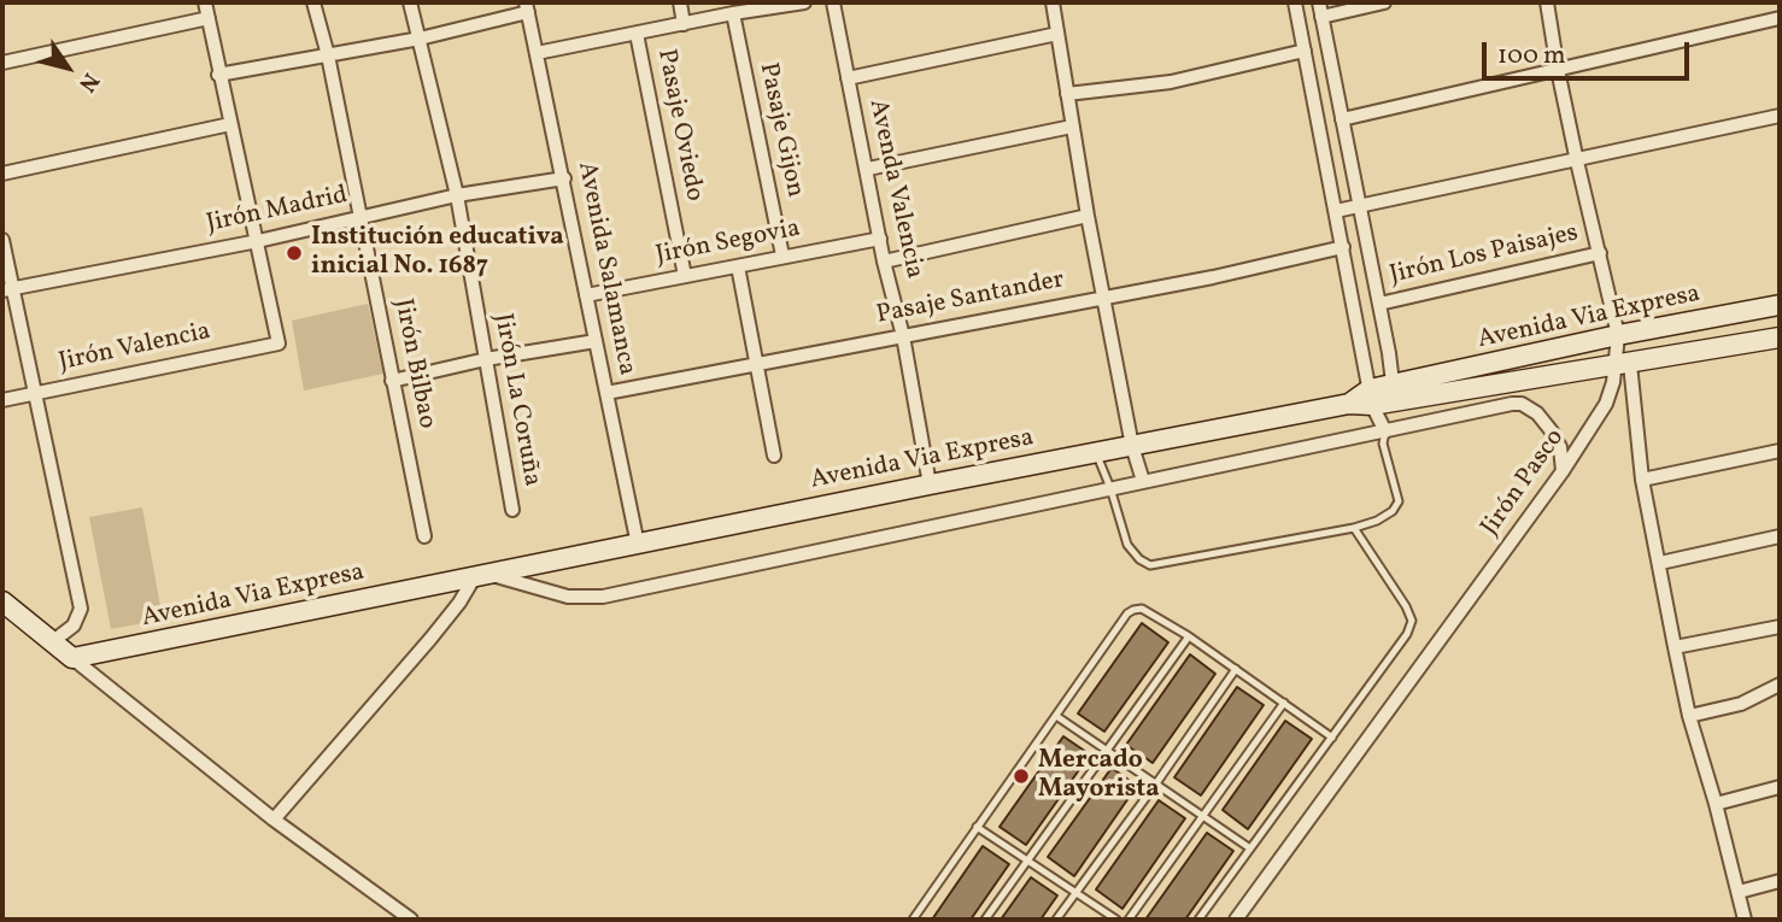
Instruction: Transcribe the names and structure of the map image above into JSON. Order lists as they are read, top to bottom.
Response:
{
  "streets": {
    "main road": ["Avenida Via Expresa"],
    "street": [
      "Pasaje Oviedo",
      "Pasaje Gijon",
      "Avenda Valencia",
      "Jirón Madrid",
      "Jirón Segovia",
      "Jirón Los Paisajes",
      "Avenida Salamanca",
      "Pasaje Santander",
      "Jirón Valencia",
      "Jirón Bilbao",
      "Jirón La Coruña",
      "Jirón Pasco"
    ]
  },
  "crossings": [
    ["Pasaje Oviedo", "Jirón Segovia"],
    ["Pasaje Gijon", "Jirón Segovia"],
    ["Avenda Valencia", "Jirón Segovia"],
    ["Avenda Valencia", "Pasaje Santander"],
    ["Avenda Valencia", "Avenida Via Expresa"],
    ["Jirón Madrid", "Avenida Salamanca"],
    ["Jirón Madrid", "Jirón Valencia"],
    ["Jirón Madrid", "Jirón Bilbao"],
    ["Jirón Madrid", "Jirón La Coruña"],
    ["Jirón Segovia", "Avenida Salamanca"],
    ["Jirón Los Paisajes", "Jirón Pasco"],
    ["Avenida Salamanca", "Pasaje Santander"],
    ["Avenida Salamanca", "Avenida Via Expresa"],
    ["Avenida Via Expresa", "Jirón Pasco"]
  ],
  "places": ["Institución educativa inicial No. 1687", "Mercado Mayorista"],
  "scale_bar": "100 m",
  "north": "bottom right"
}
